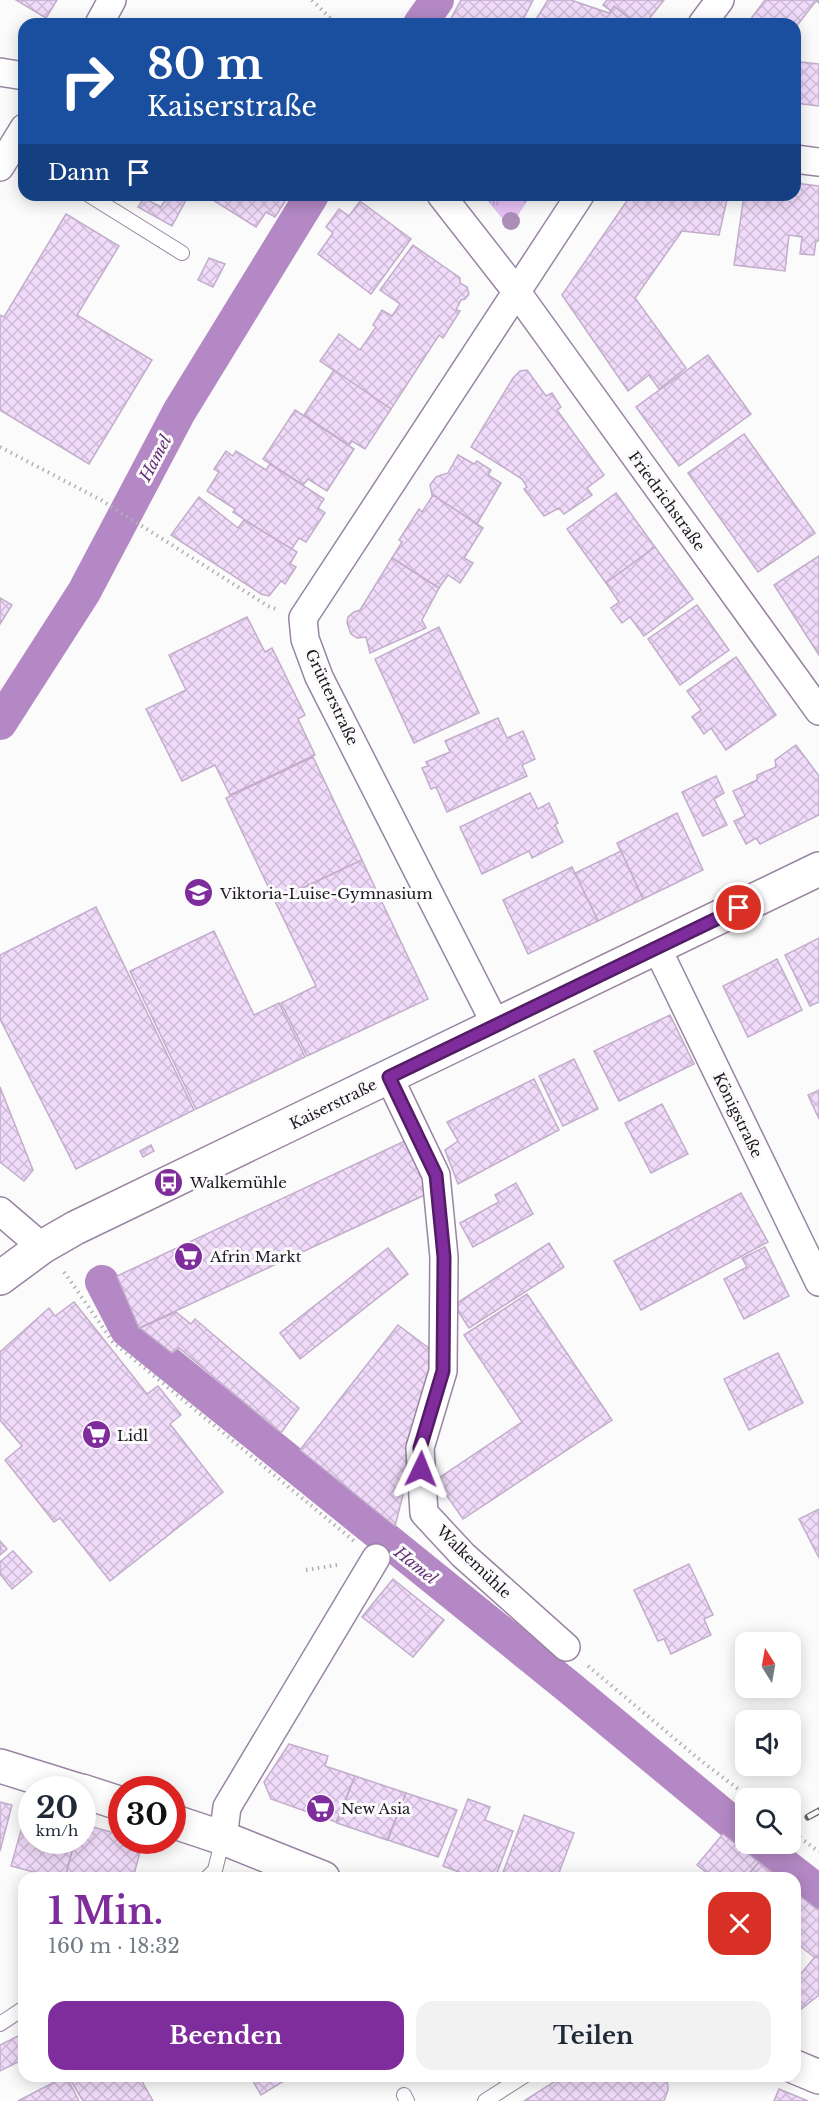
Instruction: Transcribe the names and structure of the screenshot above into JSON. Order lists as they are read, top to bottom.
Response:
{
  "streets": {
    "main road": ["Kaiserstraße"],
    "street": [
      "Friedrichstraße",
      "Grütterstraße",
      "Königstraße",
      "Walkemühle"
    ]
  },
  "crossings": [
    ["Grütterstraße", "Kaiserstraße"],
    ["Kaiserstraße", "Königstraße"],
    ["Kaiserstraße", "Walkemühle"]
  ],
  "water": ["Hamel"],
  "places": {
    "school or university": ["Viktoria-Luise-Gymnasium"],
    "bus stop": ["Walkemühle"],
    "supermarket": ["Afrin Markt", "Lidl", "New Asia"]
  },
  "north": "top",
  "page": {
    "turn": ["80 m", "Kaiserstraße"],
    "then": "Dann",
    "speed": "20 km/h",
    "limit": "30",
    "heading": ["1 Min.", "160 m · 18:32"],
    "buttons": ["Beenden", "Teilen"]
  }
}
